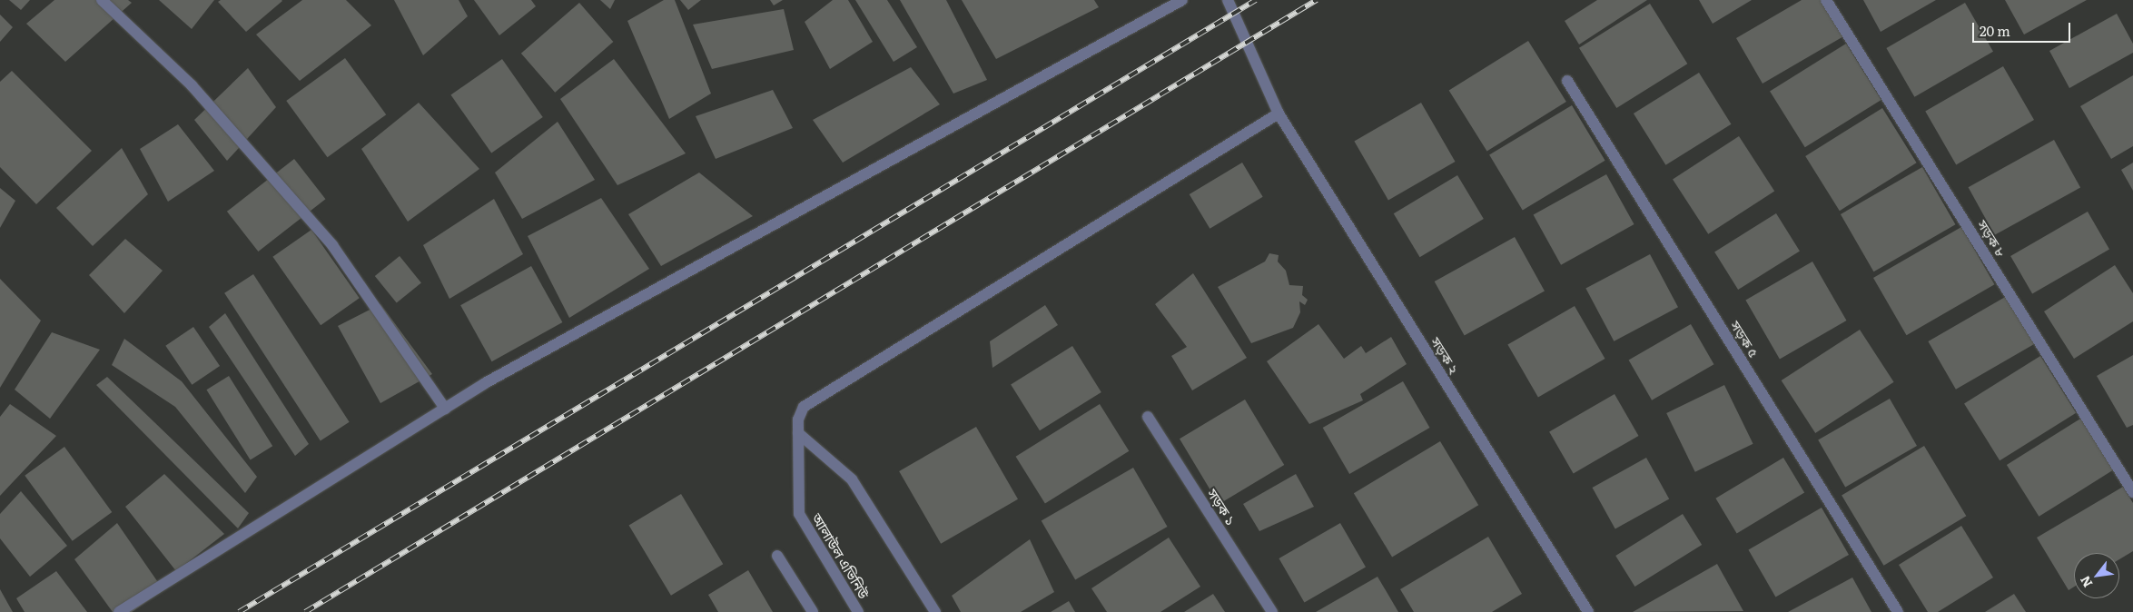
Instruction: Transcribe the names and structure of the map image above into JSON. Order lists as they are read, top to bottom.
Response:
{
  "streets": {
    "street": [
      "সড়ক ৮",
      "সড়ক ৫",
      "সড়ক ২",
      "সড়ক ১",
      "আলাউল এভিনিউ"
    ]
  },
  "crossings": [
    ["সড়ক ২", "আলাউল এভিনিউ"]
  ],
  "scale_bar": "20 m",
  "north": "bottom left"
}
